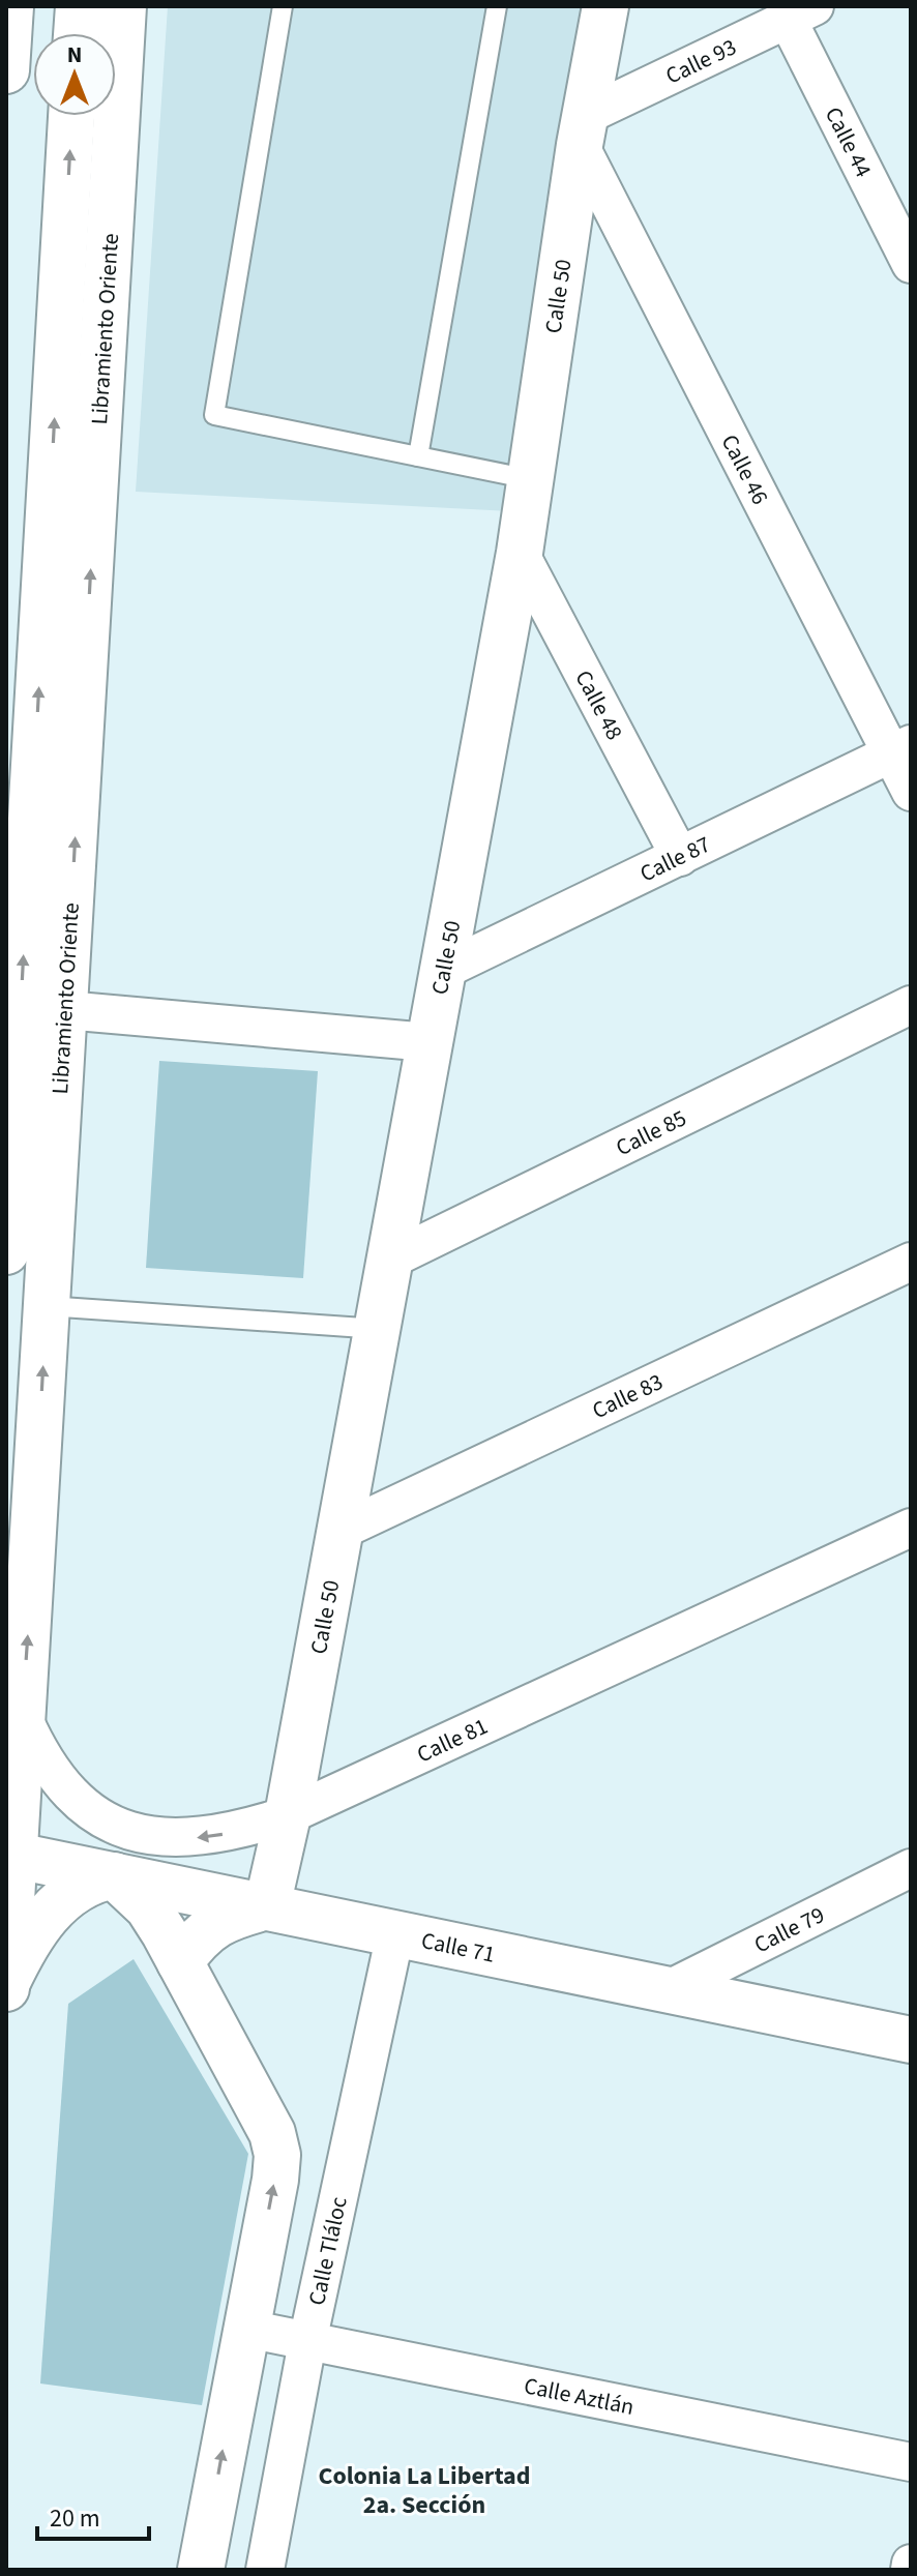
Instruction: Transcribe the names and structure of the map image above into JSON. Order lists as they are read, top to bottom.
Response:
{
  "streets": {
    "main road": ["Calle 50", "Libramiento Oriente", "Calle 71"],
    "street": [
      "Calle 93",
      "Calle 44",
      "Calle 46",
      "Calle 48",
      "Calle 87",
      "Calle 85",
      "Calle 83",
      "Calle 81",
      "Calle 79",
      "Calle Tláloc",
      "Calle Aztlán"
    ]
  },
  "crossings": [
    ["Calle 93", "Calle 44"],
    ["Calle 93", "Calle 50"],
    ["Calle 93", "Calle 46"],
    ["Calle 50", "Calle 46"],
    ["Calle 50", "Calle 48"],
    ["Calle 50", "Calle 87"],
    ["Calle 50", "Calle 85"],
    ["Calle 50", "Calle 83"],
    ["Calle 50", "Calle 81"],
    ["Calle 50", "Calle 71"],
    ["Libramiento Oriente", "Calle 81"],
    ["Libramiento Oriente", "Calle 71"],
    ["Calle 46", "Calle 87"],
    ["Calle 48", "Calle 87"],
    ["Calle 79", "Calle 71"],
    ["Calle 71", "Calle Tláloc"],
    ["Calle Tláloc", "Calle Aztlán"]
  ],
  "one_way": ["Libramiento Oriente"],
  "districts": ["Colonia La Libertad 2a. Sección"],
  "scale_bar": "20 m",
  "north": "top"
}
